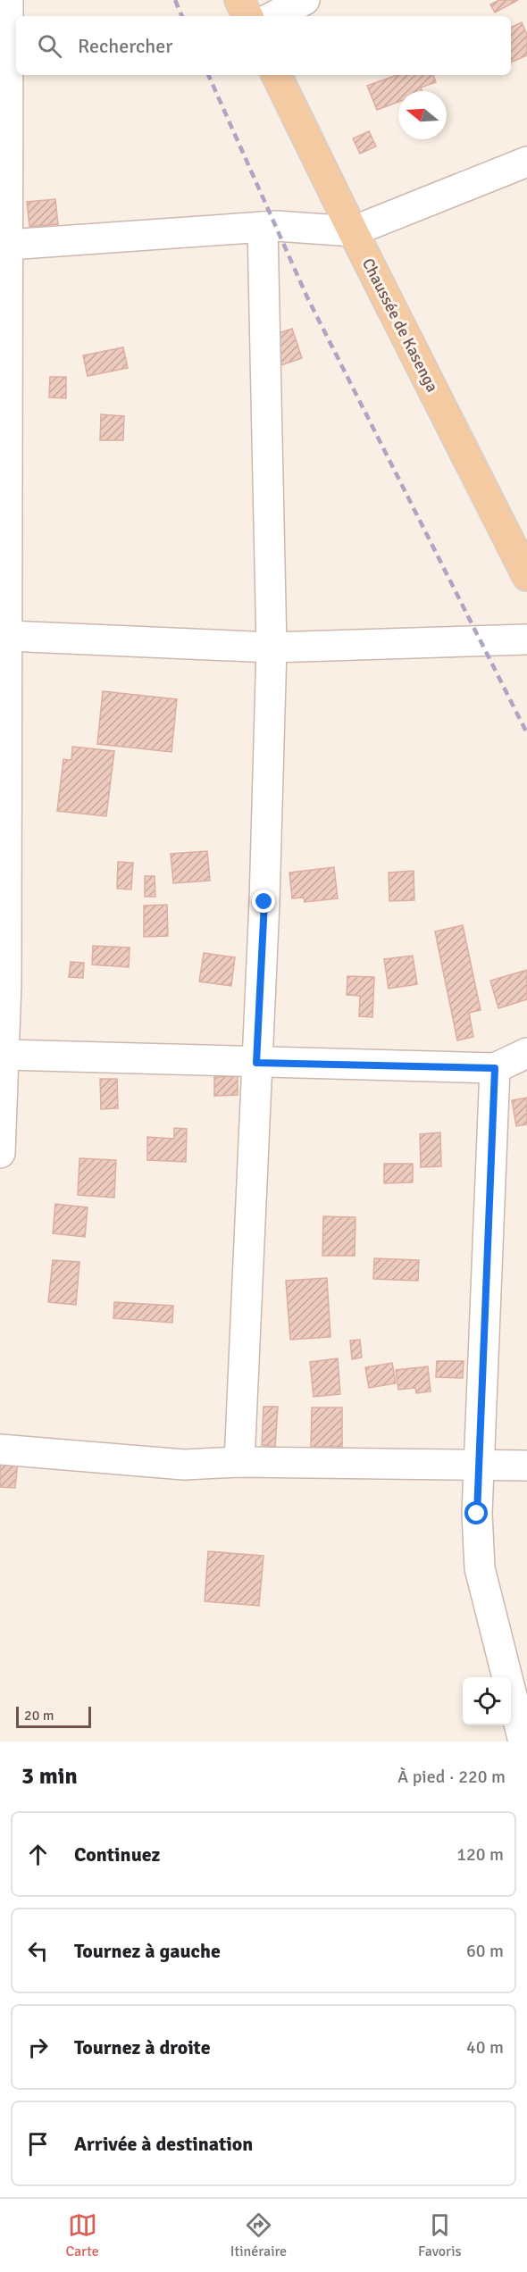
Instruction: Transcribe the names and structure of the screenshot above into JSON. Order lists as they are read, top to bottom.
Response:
{
  "streets": {
    "main road": ["Chaussée de Kasenga"]
  },
  "scale_bar": "20 m",
  "north": "left",
  "page": {
    "search": "Rechercher",
    "scale": "20 m",
    "heading": ["3 min", "À pied · 220 m"],
    "list": [
      ["Continuez", "120 m"],
      ["Tournez à gauche", "60 m"],
      ["Tournez à droite", "40 m"],
      "Arrivée à destination"
    ],
    "nav": ["Carte", "Itinéraire", "Favoris"]
  }
}
